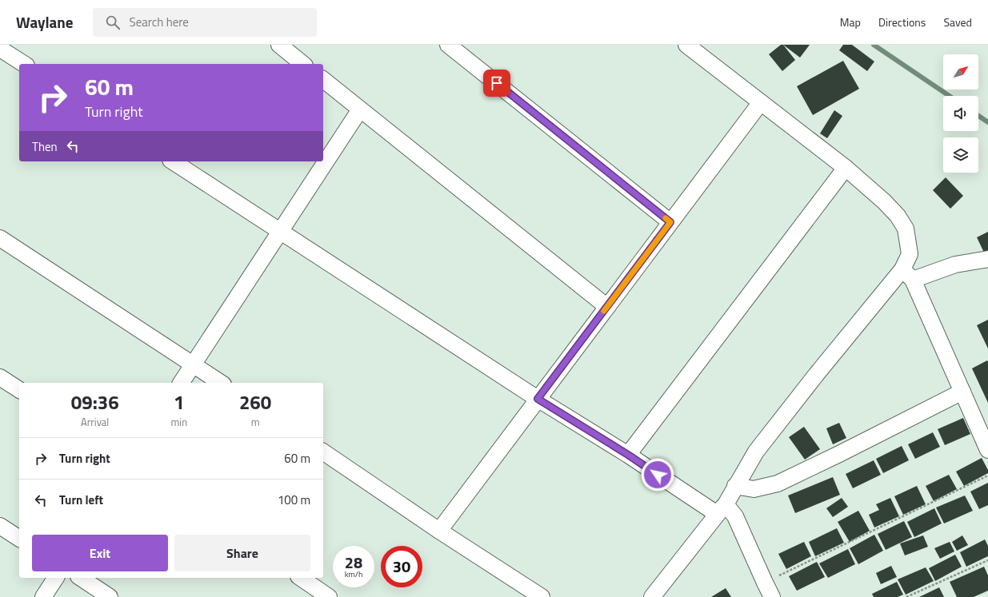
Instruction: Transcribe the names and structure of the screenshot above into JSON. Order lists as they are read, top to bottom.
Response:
{
  "north": "top right",
  "page": {
    "header": "Waylane",
    "search": "Search here",
    "nav": ["Map", "Directions", "Saved"],
    "turn": ["60 m", "Turn right"],
    "then": "Then",
    "eta": [
      "09:36",
      "Arrival",
      "1",
      "min",
      "260",
      "m"
    ],
    "list": [
      {
        "name": "Turn right",
        "value": "60 m"
      },
      {
        "name": "Turn left",
        "value": "100 m"
      }
    ],
    "buttons": ["Exit", "Share"],
    "speed": "28 km/h",
    "limit": "30"
  }
}
